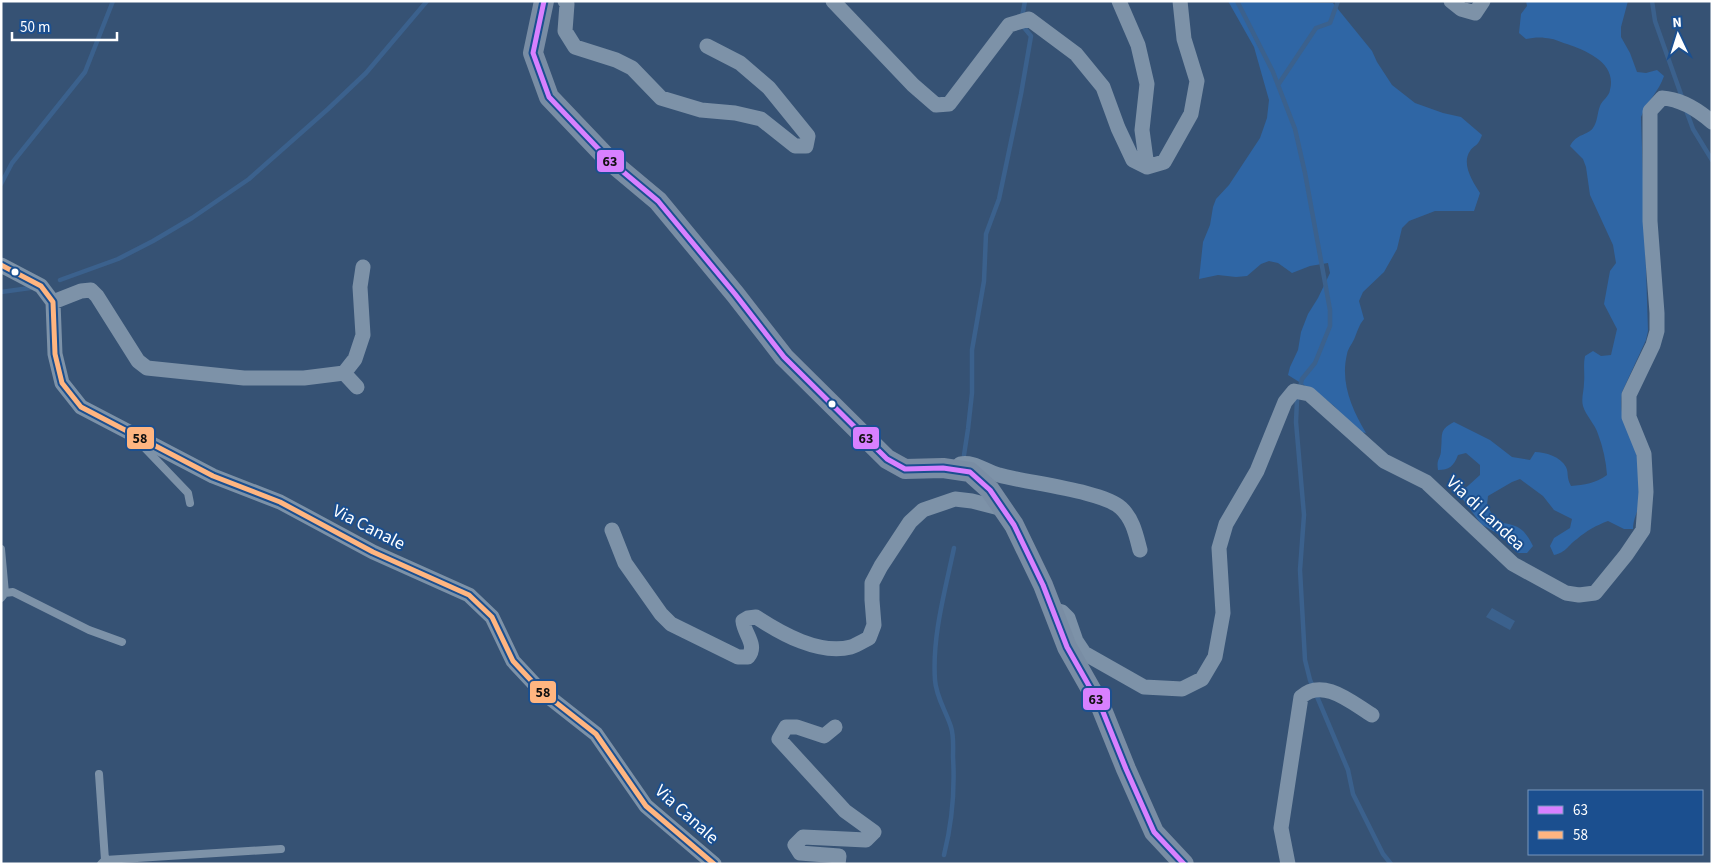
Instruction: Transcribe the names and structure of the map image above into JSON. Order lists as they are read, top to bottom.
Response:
{
  "streets": {
    "street": ["Via di Landea", "Via Canale"]
  },
  "lines": ["transit line 63", "transit line 58"],
  "legend": ["63", "58"],
  "scale_bar": "50 m",
  "north": "top"
}
